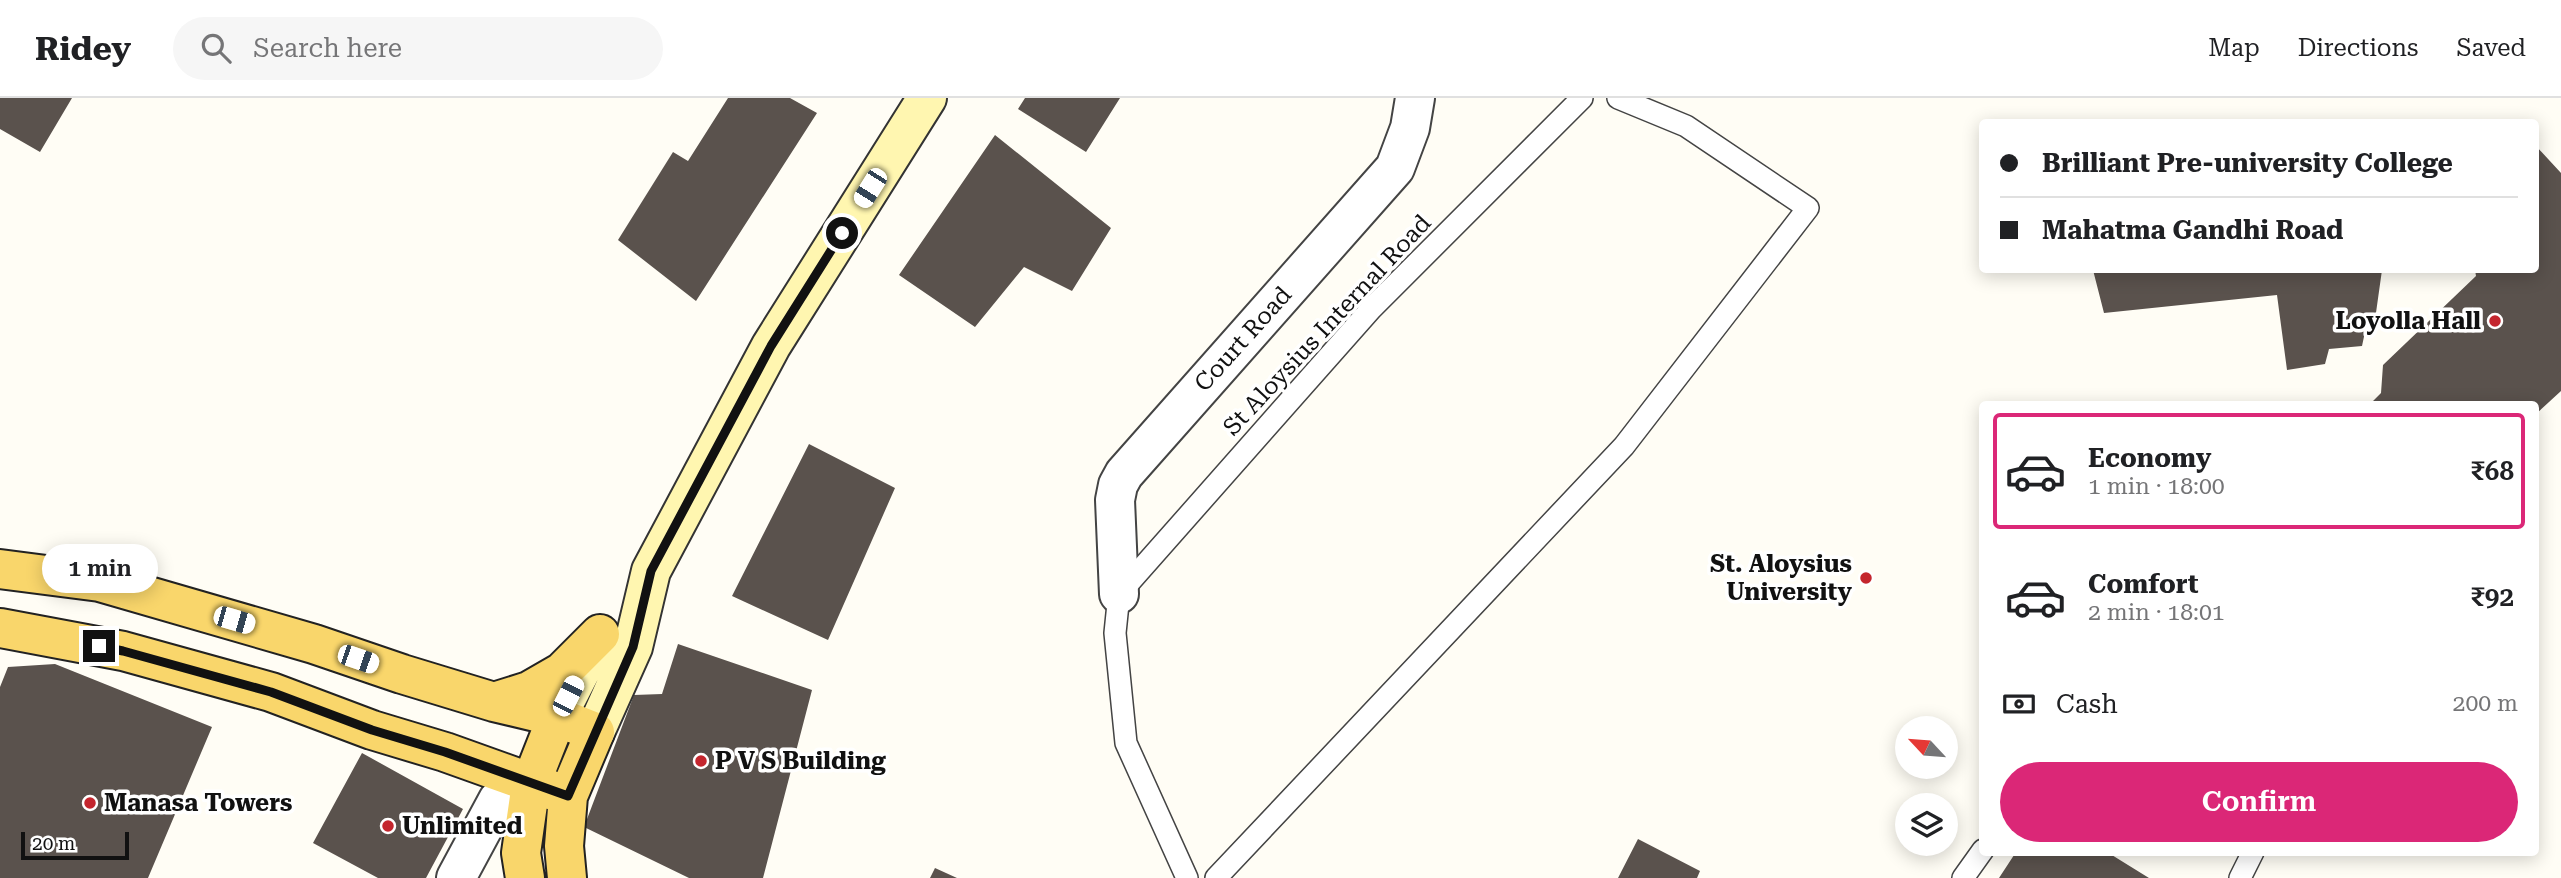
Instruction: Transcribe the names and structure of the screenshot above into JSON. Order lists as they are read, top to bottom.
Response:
{
  "streets": {
    "street": ["Court Road"],
    "lane": ["St Aloysius Internal Road"]
  },
  "crossings": [
    ["St Aloysius Internal Road", "Court Road"]
  ],
  "places": [
    "Loyolla Hall",
    "St. Aloysius University",
    "P V S Building",
    "Manasa Towers",
    "Unlimited"
  ],
  "scale_bar": "20 m",
  "north": "top left",
  "page": {
    "header": "Ridey",
    "search": "Search here",
    "nav": ["Map", "Directions", "Saved"],
    "banner": ["Brilliant Pre-university College", "Mahatma Gandhi Road"],
    "list": [
      {
        "name": "Economy",
        "note": "1 min · 18:00",
        "value": "₹68"
      },
      {
        "name": "Comfort",
        "note": "2 min · 18:01",
        "value": "₹92"
      }
    ],
    "bubble": "1 min",
    "pay": ["Cash", "200 m"],
    "buttons": "Confirm",
    "scale": "20 m"
  }
}
